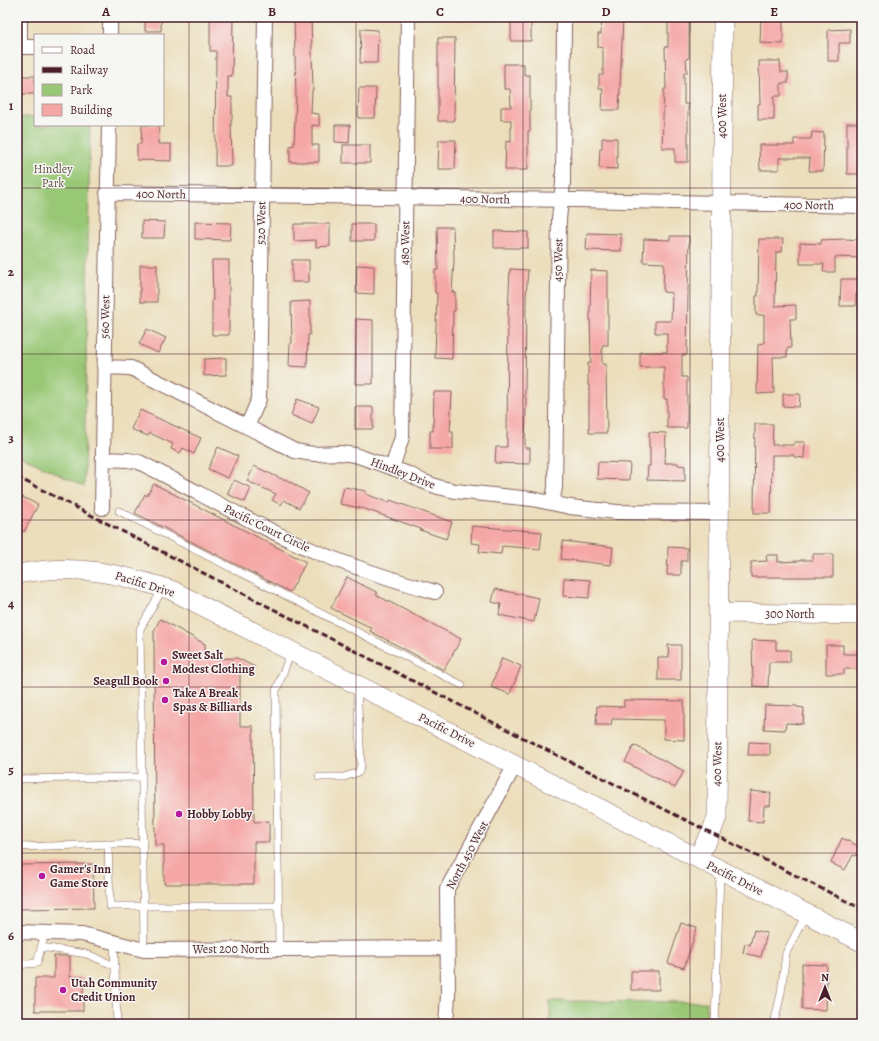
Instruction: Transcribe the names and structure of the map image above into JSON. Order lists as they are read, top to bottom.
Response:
{
  "streets": {
    "street": [
      "400 West",
      "400 North",
      "520 West",
      "480 West",
      "450 West",
      "560 West",
      "Hindley Drive",
      "Pacific Court Circle",
      "Pacific Drive",
      "300 North",
      "North 450 West",
      "West 200 North"
    ]
  },
  "crossings": [
    ["400 West", "400 North"],
    ["400 West", "Hindley Drive"],
    ["400 West", "Pacific Drive"],
    ["400 West", "300 North"],
    ["400 North", "520 West"],
    ["400 North", "480 West"],
    ["400 North", "450 West"],
    ["400 North", "560 West"],
    ["520 West", "Hindley Drive"],
    ["480 West", "Hindley Drive"],
    ["450 West", "Hindley Drive"],
    ["560 West", "Hindley Drive"],
    ["560 West", "Pacific Court Circle"],
    ["Pacific Drive", "North 450 West"],
    ["North 450 West", "West 200 North"]
  ],
  "parks": ["Hindley Park"],
  "places": [
    "Sweet Salt Modest Clothing",
    "Seagull Book",
    "Take A Break Spas & Billiards",
    "Hobby Lobby",
    "Gamer's Inn Game Store",
    "Utah Community Credit Union"
  ],
  "legend": [
    "Road",
    "Railway",
    "Park",
    "Building"
  ],
  "north": "top",
  "grid": {
    "columns": [
      "A",
      "B",
      "C",
      "D",
      "E"
    ],
    "rows": [
      "1",
      "2",
      "3",
      "4",
      "5",
      "6"
    ]
  }
}
